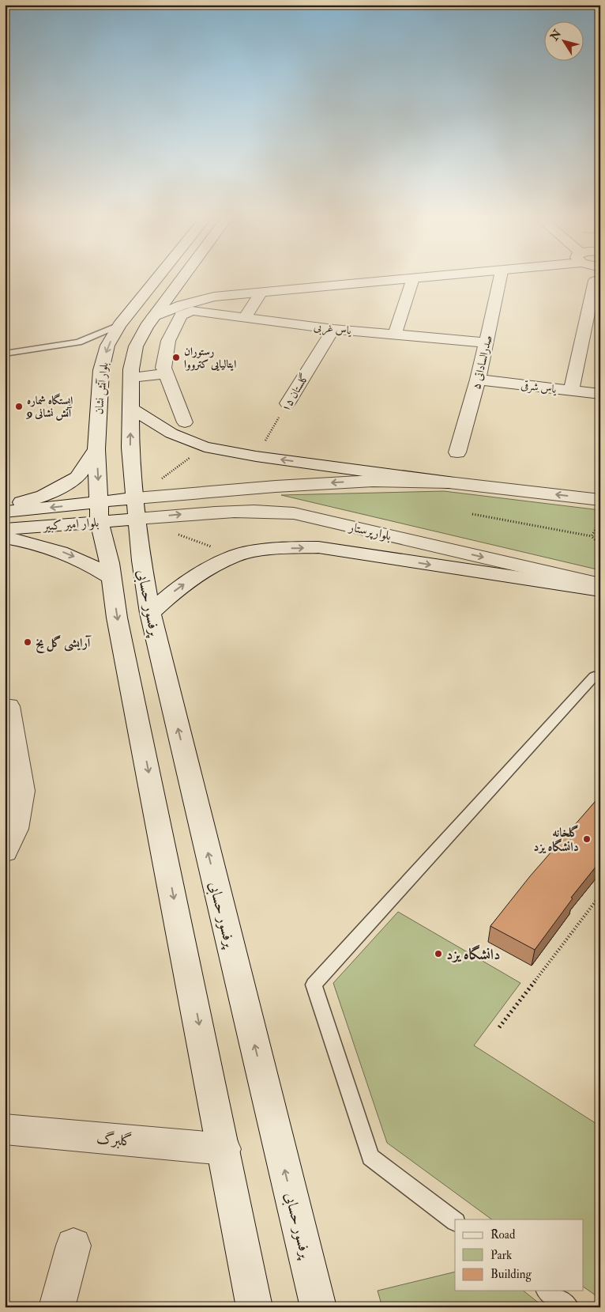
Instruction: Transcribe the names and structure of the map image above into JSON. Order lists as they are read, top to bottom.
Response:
{
  "streets": {
    "main road": [
      "یاس غربی",
      "صدرالساداتی ۵",
      "یاس شرقی",
      "بلوار آتش نشان",
      "گلستان ۱۵",
      "بلوار امیر کبیر",
      "بلوارپرستار",
      "پرفسور حسابی",
      "گلبرگ"
    ]
  },
  "crossings": [
    ["یاس غربی", "صدرالساداتی ۵"],
    ["یاس غربی", "گلستان ۱۵"],
    ["صدرالساداتی ۵", "یاس شرقی"],
    ["بلوار آتش نشان", "بلوار امیر کبیر"],
    ["بلوار امیر کبیر", "بلوارپرستار"],
    ["بلوار امیر کبیر", "پرفسور حسابی"],
    ["بلوارپرستار", "پرفسور حسابی"]
  ],
  "places": [
    "رستوران ایتالیایی کترووا",
    "ایستگاه شماره 9 آتش نشانی",
    "آرایشی گل یخ",
    "گلخانه دانشگاه یزد",
    "دانشگاه یزد"
  ],
  "legend": ["Road", "Park", "Building"],
  "north": "top left"
}
